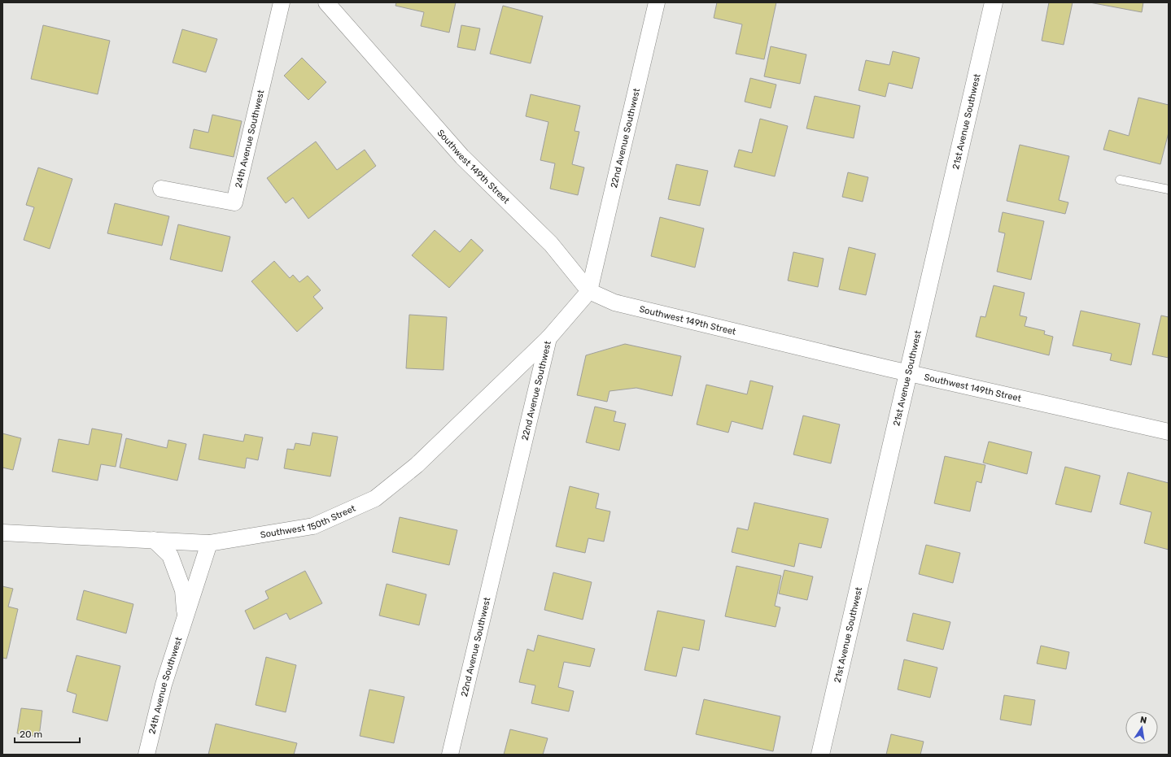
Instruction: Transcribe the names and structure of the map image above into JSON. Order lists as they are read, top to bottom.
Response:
{
  "streets": {
    "street": [
      "21st Avenue Southwest",
      "22nd Avenue Southwest",
      "24th Avenue Southwest",
      "Southwest 149th Street",
      "Southwest 150th Street"
    ]
  },
  "crossings": [
    ["21st Avenue Southwest", "Southwest 149th Street"],
    ["22nd Avenue Southwest", "Southwest 149th Street"],
    ["22nd Avenue Southwest", "Southwest 150th Street"],
    ["24th Avenue Southwest", "Southwest 150th Street"]
  ],
  "scale_bar": "20 m",
  "north": "top"
}
